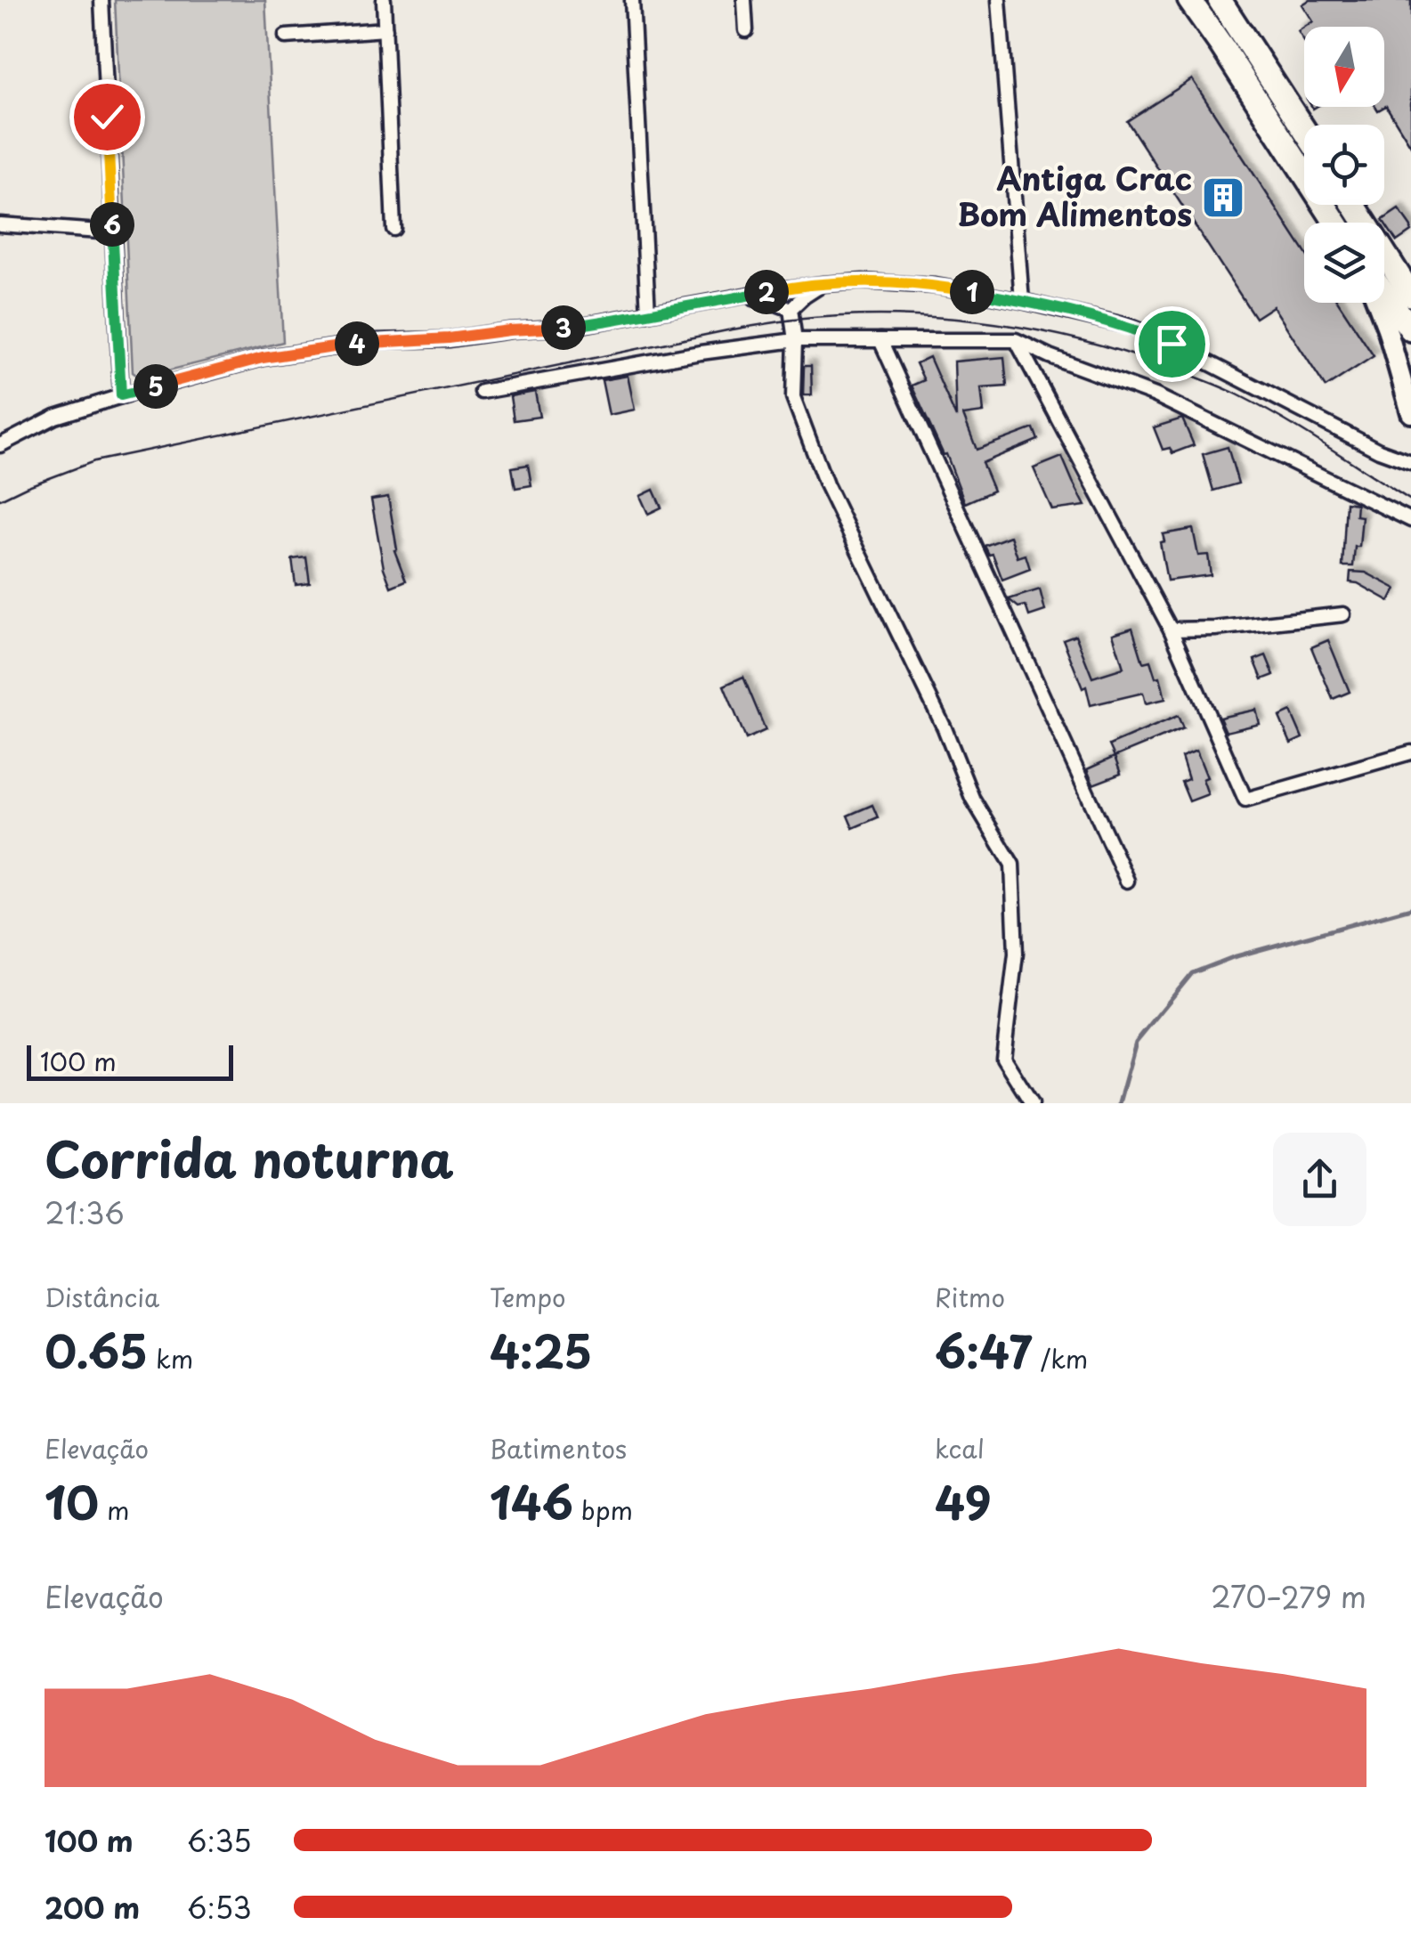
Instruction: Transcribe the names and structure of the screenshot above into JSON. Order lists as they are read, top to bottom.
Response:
{
  "places": {
    "building": ["Antiga Crac Bom Alimentos"]
  },
  "scale_bar": "100 m",
  "north": "bottom",
  "page": {
    "pins": [
      "6",
      "1",
      "2",
      "3",
      "4",
      "5"
    ],
    "scale": "100 m",
    "heading": ["Corrida noturna", "21:36"],
    "stats": [
      ["Distância", "0.65 km"],
      ["Tempo", "4:25"],
      ["Ritmo", "6:47 /km"],
      ["Elevação", "10 m"],
      ["Batimentos", "146 bpm"],
      ["kcal", "49"]
    ],
    "chart": ["Elevação", "270–279 m"],
    "list": [
      {
        "name": "100 m",
        "note": "6:35"
      },
      {
        "name": "200 m",
        "note": "6:53"
      }
    ]
  }
}
